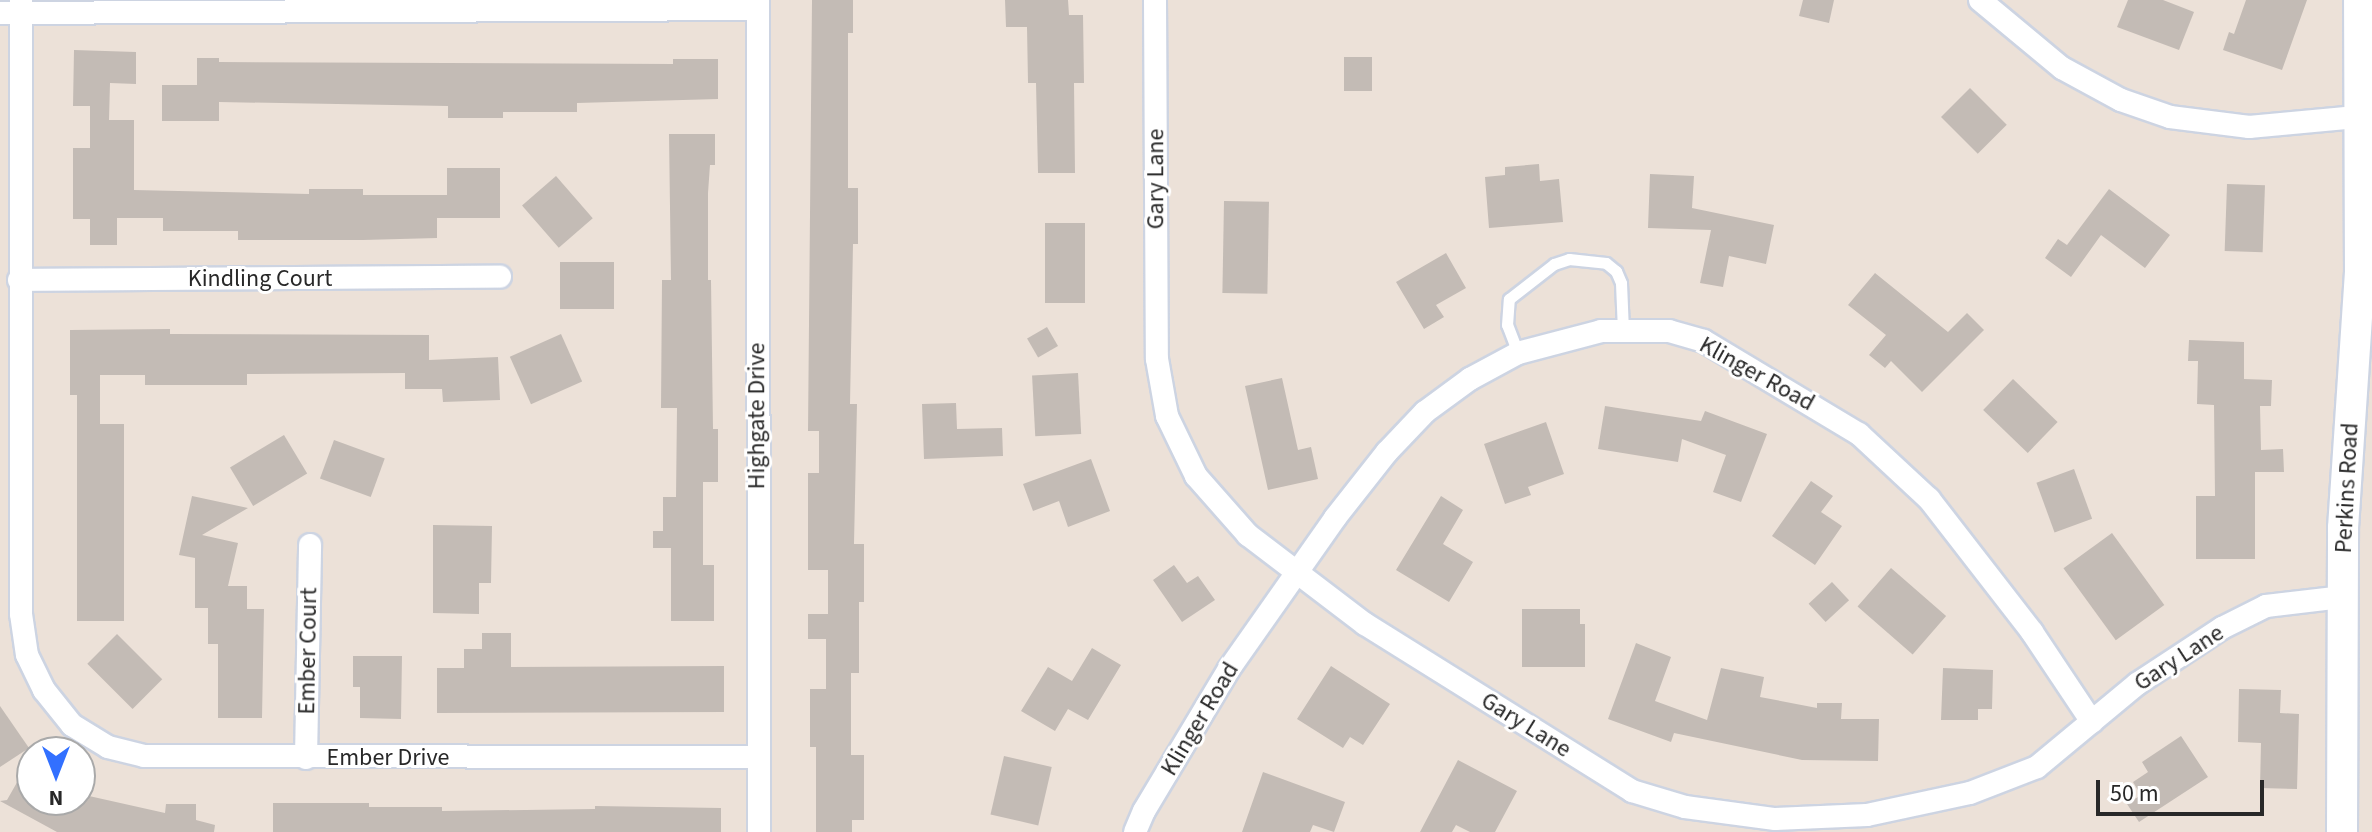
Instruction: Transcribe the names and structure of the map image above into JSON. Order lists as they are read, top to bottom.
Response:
{
  "streets": {
    "main road": ["Perkins Road"],
    "street": [
      "Gary Lane",
      "Kindling Court",
      "Klinger Road",
      "Highgate Drive",
      "Ember Court",
      "Ember Drive"
    ]
  },
  "crossings": [
    ["Gary Lane", "Klinger Road"],
    ["Gary Lane", "Perkins Road"],
    ["Kindling Court", "Ember Drive"],
    ["Highgate Drive", "Ember Drive"],
    ["Ember Court", "Ember Drive"]
  ],
  "scale_bar": "50 m",
  "north": "bottom"
}
